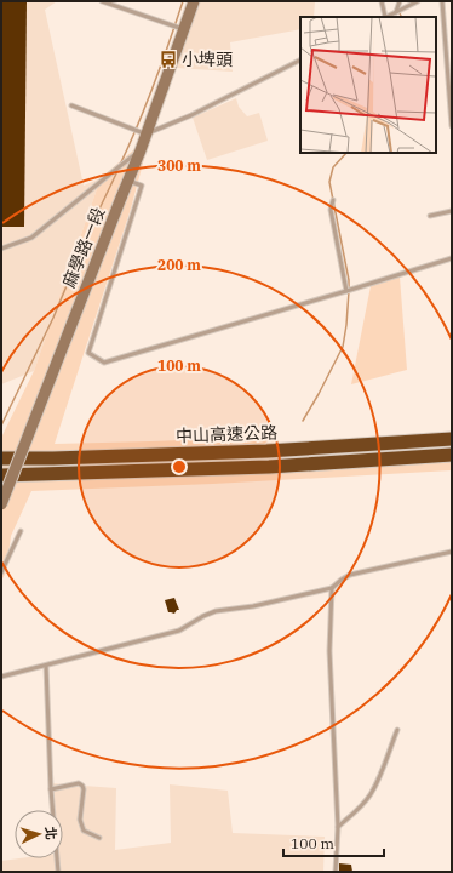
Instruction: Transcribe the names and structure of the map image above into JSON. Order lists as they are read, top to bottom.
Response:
{
  "streets": {
    "highway": ["中山高速公路"],
    "main road": ["麻學路一段"]
  },
  "places": {
    "bus stop": ["小埤頭"]
  },
  "scale_bar": "100 m",
  "north": "right",
  "rings": ["300 m", "200 m", "100 m"]
}
